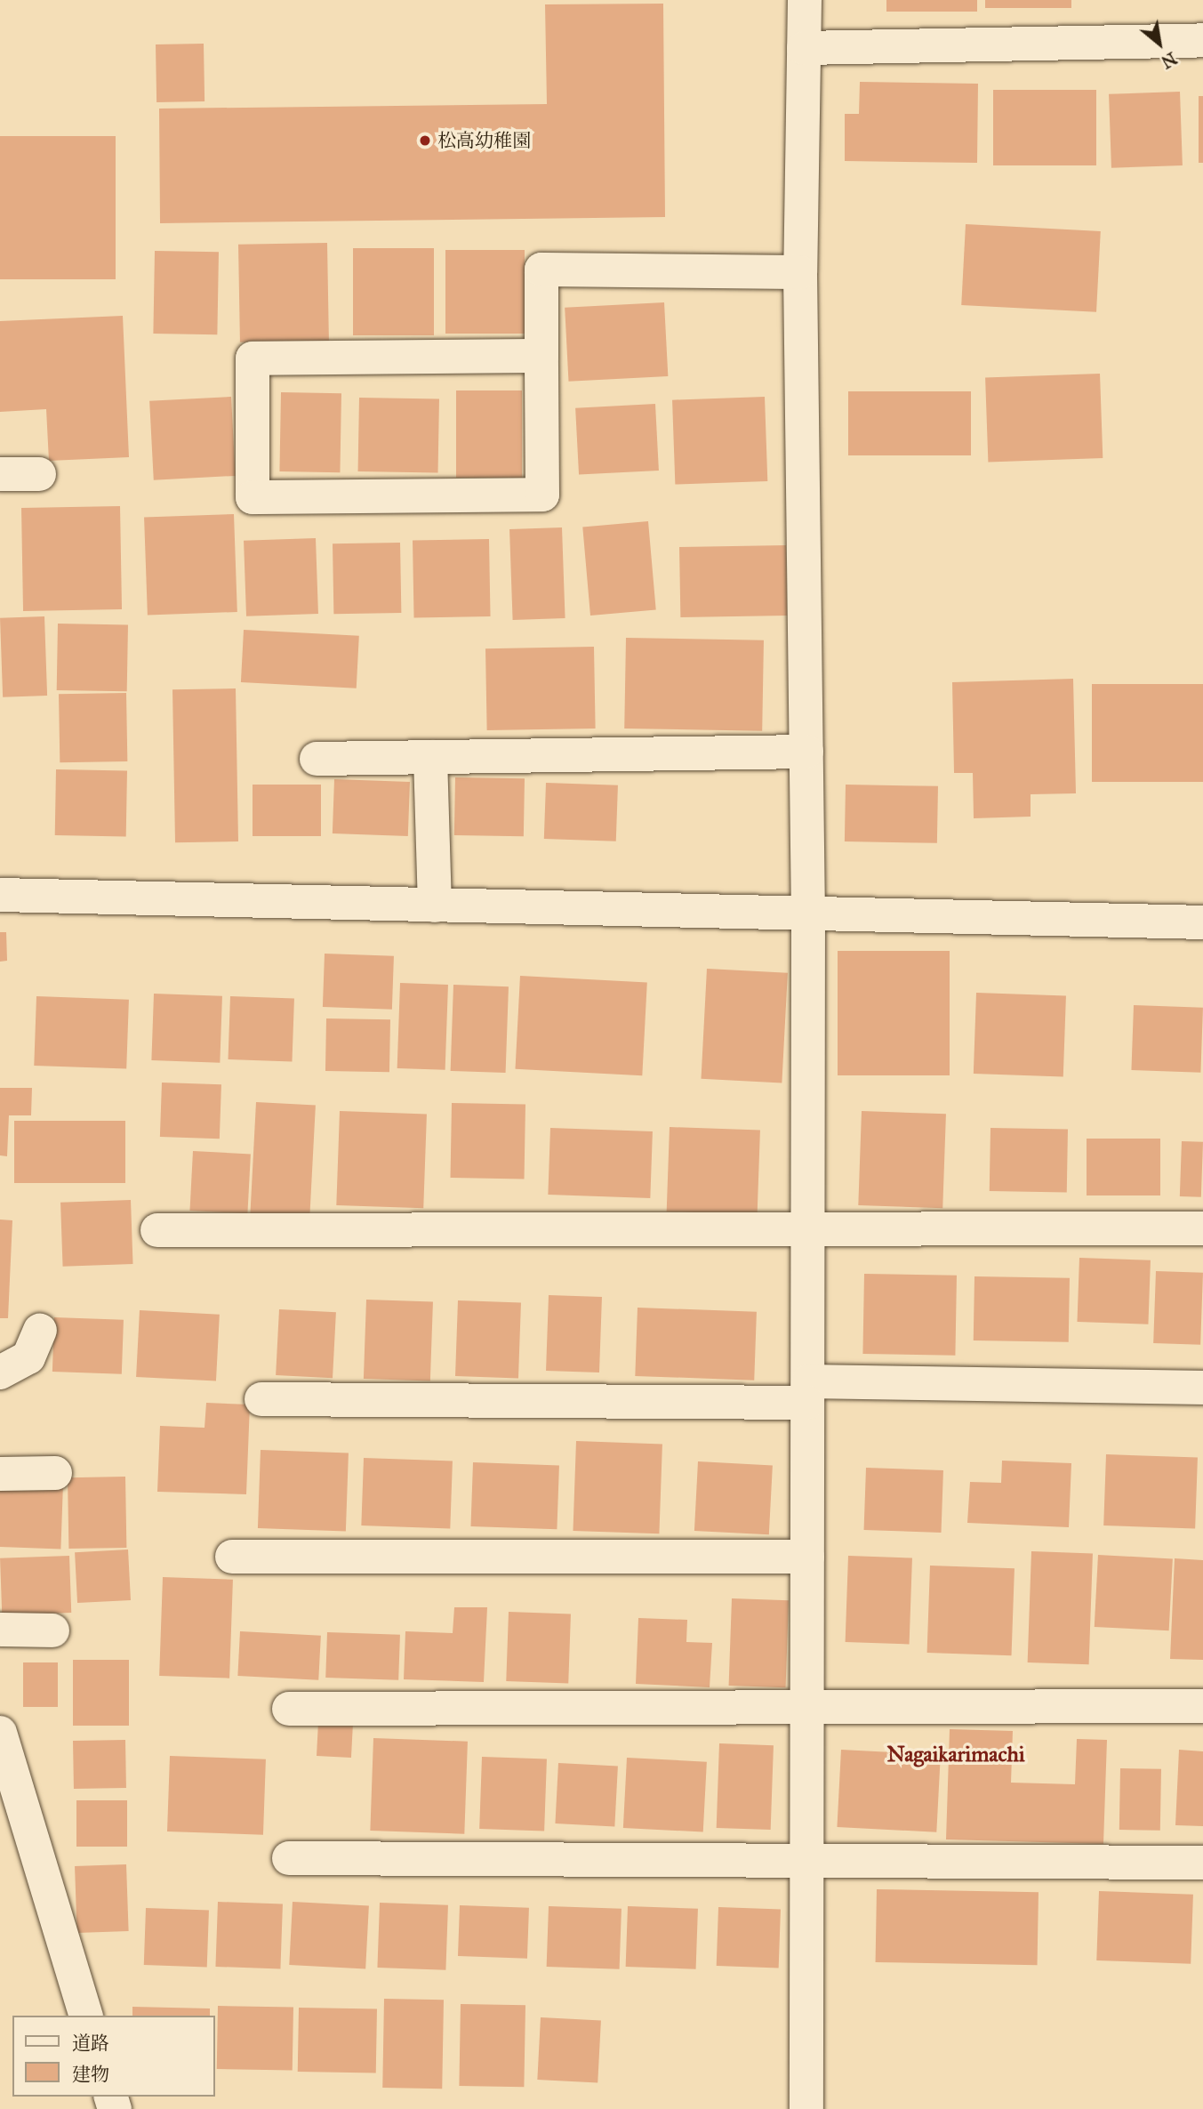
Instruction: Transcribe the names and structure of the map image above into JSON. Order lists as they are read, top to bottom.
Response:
{
  "districts": ["Nagaikarimachi"],
  "places": ["松高幼稚園"],
  "legend": ["道路", "建物"],
  "north": "bottom right"
}
